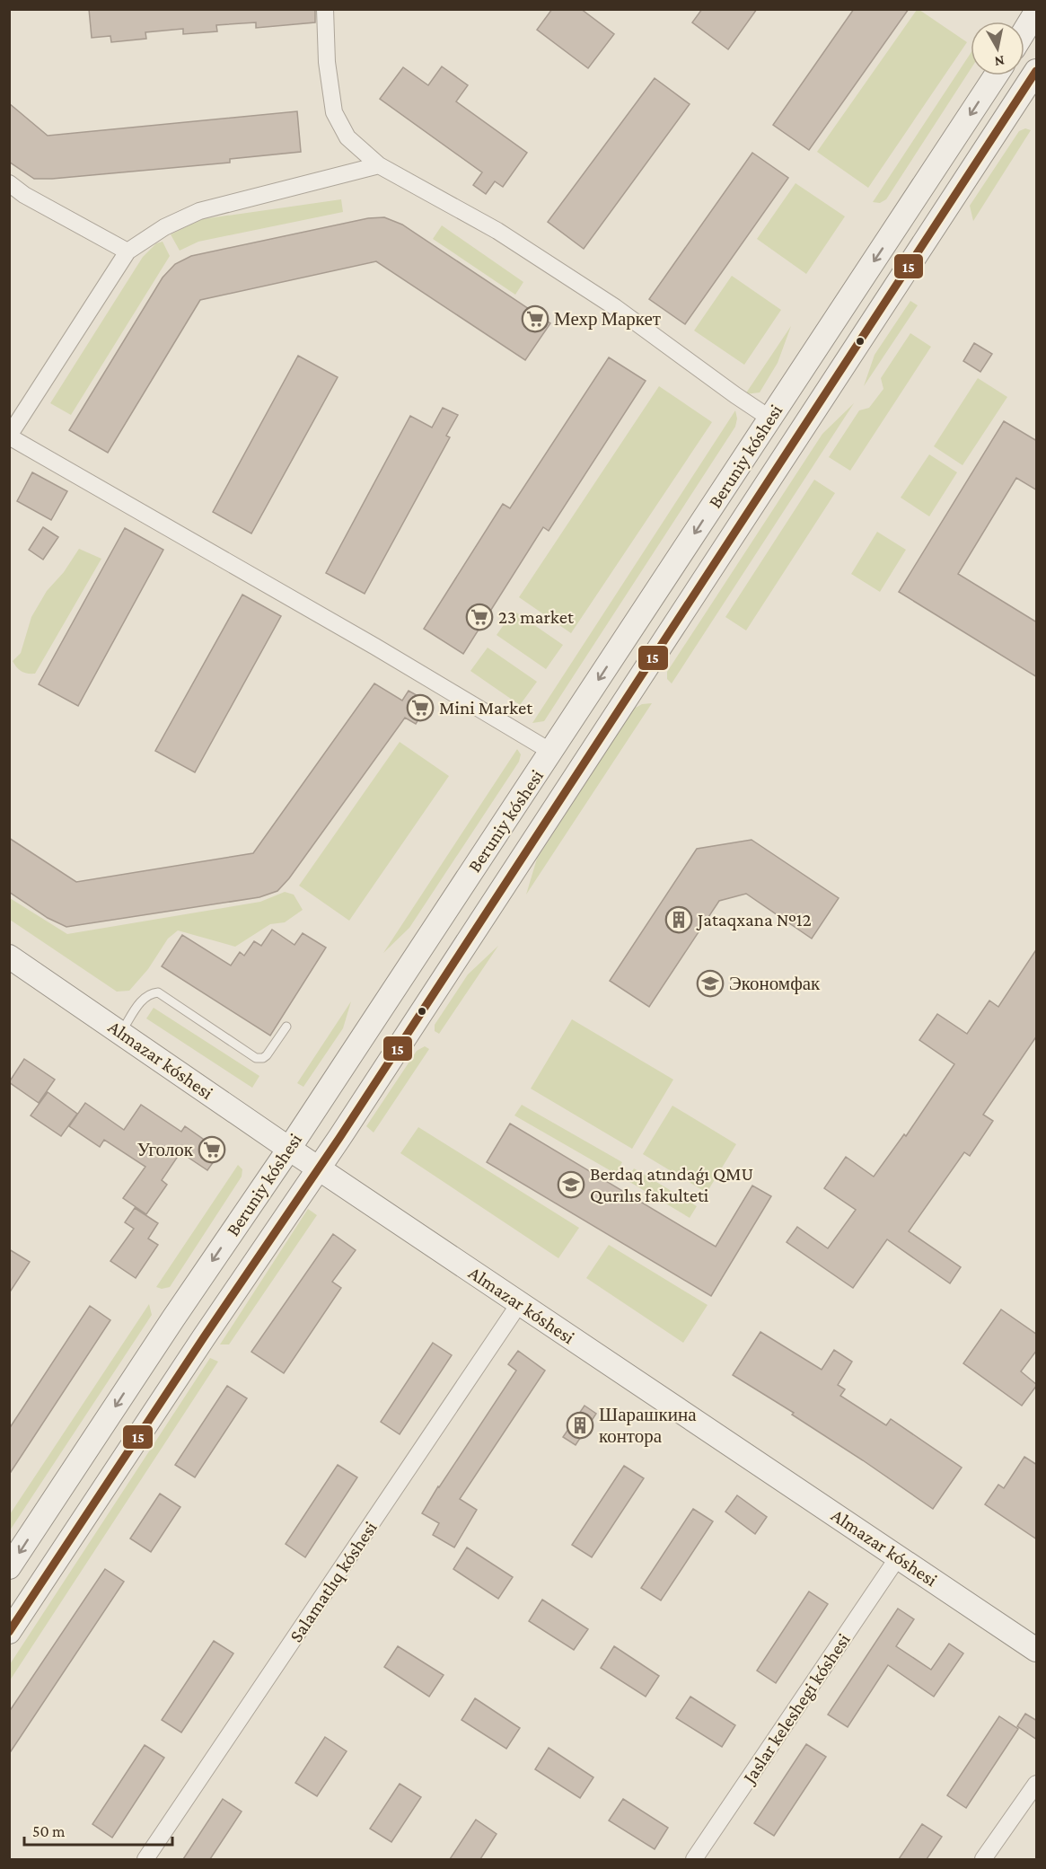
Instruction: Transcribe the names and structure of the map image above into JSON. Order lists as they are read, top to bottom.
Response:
{
  "streets": {
    "street": [
      "Beruniy kóshesi",
      "Almazar kóshesi",
      "Salamatlıq kóshesi",
      "Jaslar keleshegi kóshesi"
    ]
  },
  "crossings": [
    ["Beruniy kóshesi", "Almazar kóshesi"],
    ["Almazar kóshesi", "Salamatlıq kóshesi"],
    ["Almazar kóshesi", "Jaslar keleshegi kóshesi"]
  ],
  "places": {
    "supermarket": [
      "Мехр Маркет",
      "23 market",
      "Mini Market",
      "Уголок"
    ],
    "building": ["Jataqxana №12", "Шарашкина контора"],
    "school or university": ["Экономфак", "Berdaq atındaǵı QMU Qurılıs fakulteti"]
  },
  "lines": ["transit line 15"],
  "scale_bar": "50 m",
  "north": "bottom"
}
